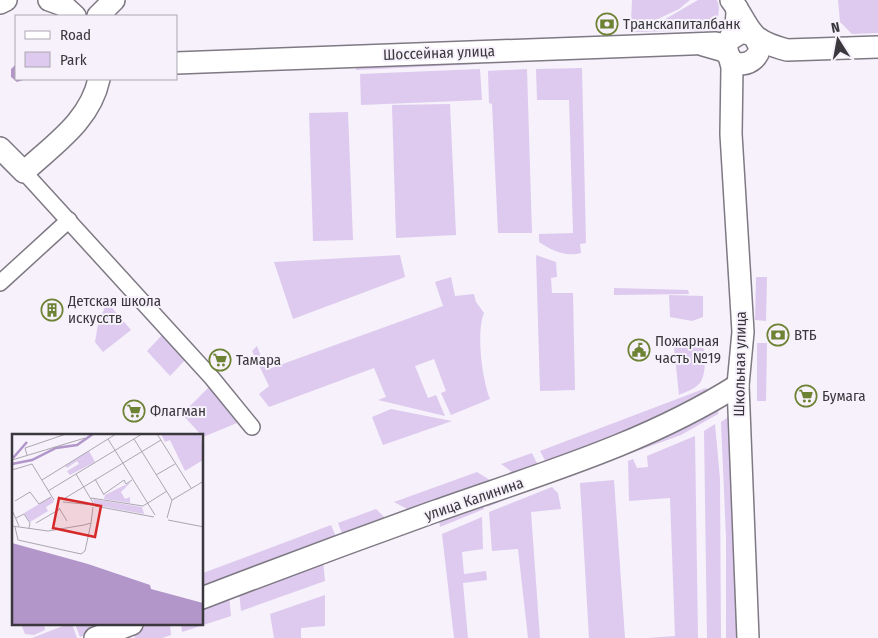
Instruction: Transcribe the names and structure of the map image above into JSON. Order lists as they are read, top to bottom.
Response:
{
  "streets": {
    "main road": ["Шоссейная улица", "Школьная улица", "улица Калинина"]
  },
  "crossings": [
    ["Шоссейная улица", "Школьная улица"],
    ["Школьная улица", "улица Калинина"]
  ],
  "places": {
    "bank": ["Транскапиталбанк", "ВТБ"],
    "building": ["Детская школа искусств"],
    "public building": ["Пожарная часть №19"],
    "supermarket": ["Тамара", "Бумага", "Флагман"]
  },
  "legend": ["Road", "Park"],
  "north": "top"
}
